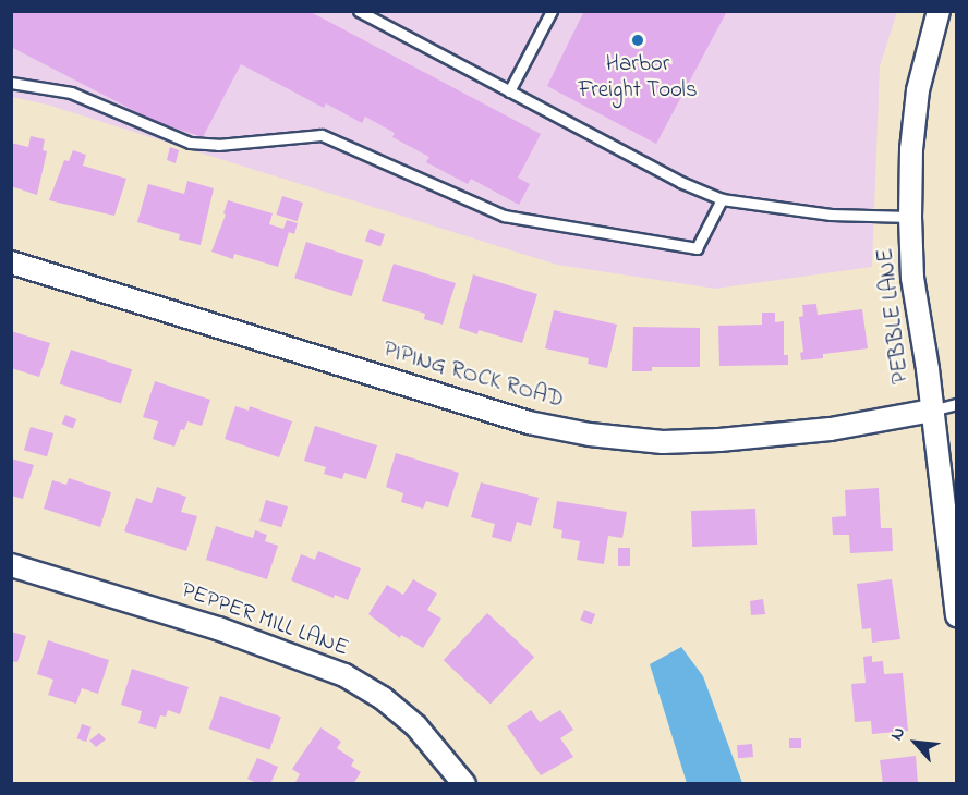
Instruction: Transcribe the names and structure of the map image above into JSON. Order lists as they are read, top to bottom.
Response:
{
  "streets": {
    "street": ["PEBBLE LANE", "PIPING ROCK ROAD", "PEPPER MILL LANE"]
  },
  "crossings": [
    ["PEBBLE LANE", "PIPING ROCK ROAD"]
  ],
  "places": ["Harbor Freight Tools"],
  "north": "top left"
}
